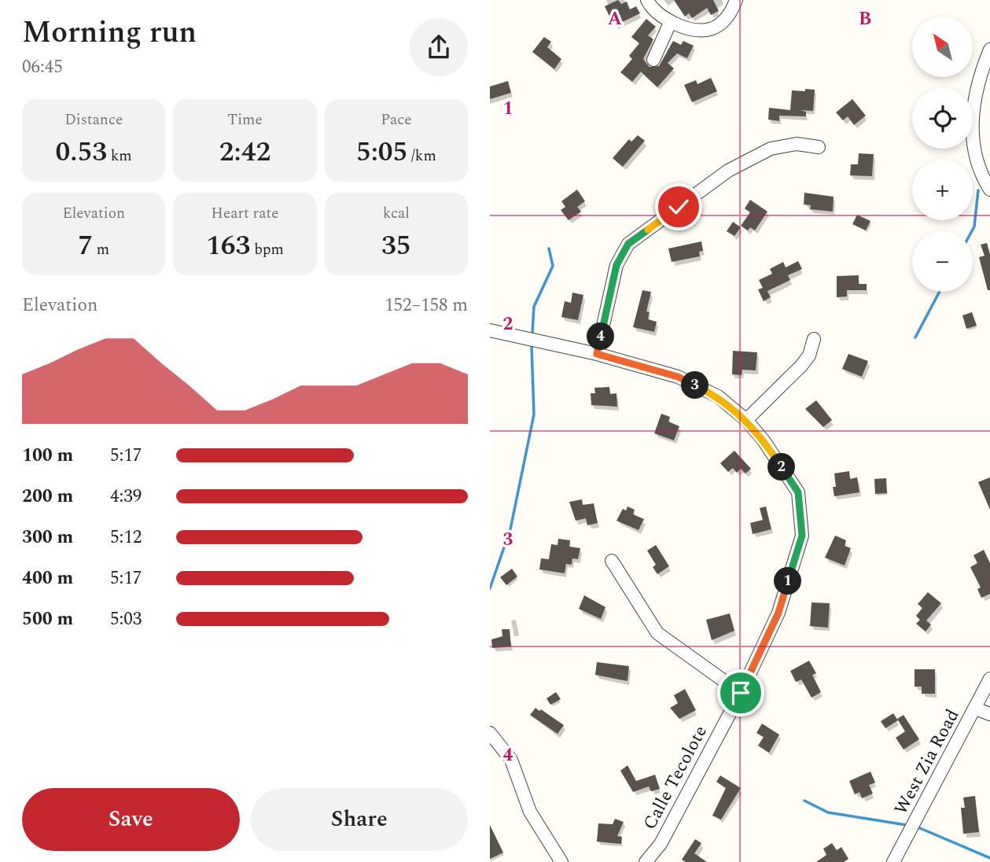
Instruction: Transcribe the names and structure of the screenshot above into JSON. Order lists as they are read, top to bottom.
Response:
{
  "streets": {
    "street": ["West Zia Road", "Calle Tecolote"]
  },
  "north": "top left",
  "page": {
    "heading": ["Morning run", "06:45"],
    "map_buttons": ["+", "−"],
    "stats": [
      ["Distance", "0.53 km"],
      ["Time", "2:42"],
      ["Pace", "5:05 /km"],
      ["Elevation", "7 m"],
      ["Heart rate", "163 bpm"],
      ["kcal", "35"]
    ],
    "chart": ["Elevation", "152–158 m"],
    "pins": [
      "4",
      "3",
      "2",
      "1"
    ],
    "list": [
      {
        "name": "100 m",
        "note": "5:17"
      },
      {
        "name": "200 m",
        "note": "4:39"
      },
      {
        "name": "300 m",
        "note": "5:12"
      },
      {
        "name": "400 m",
        "note": "5:17"
      },
      {
        "name": "500 m",
        "note": "5:03"
      }
    ],
    "buttons": ["Save", "Share"]
  },
  "grid": {
    "columns": ["A", "B"],
    "rows": [
      "1",
      "2",
      "3",
      "4"
    ]
  }
}
